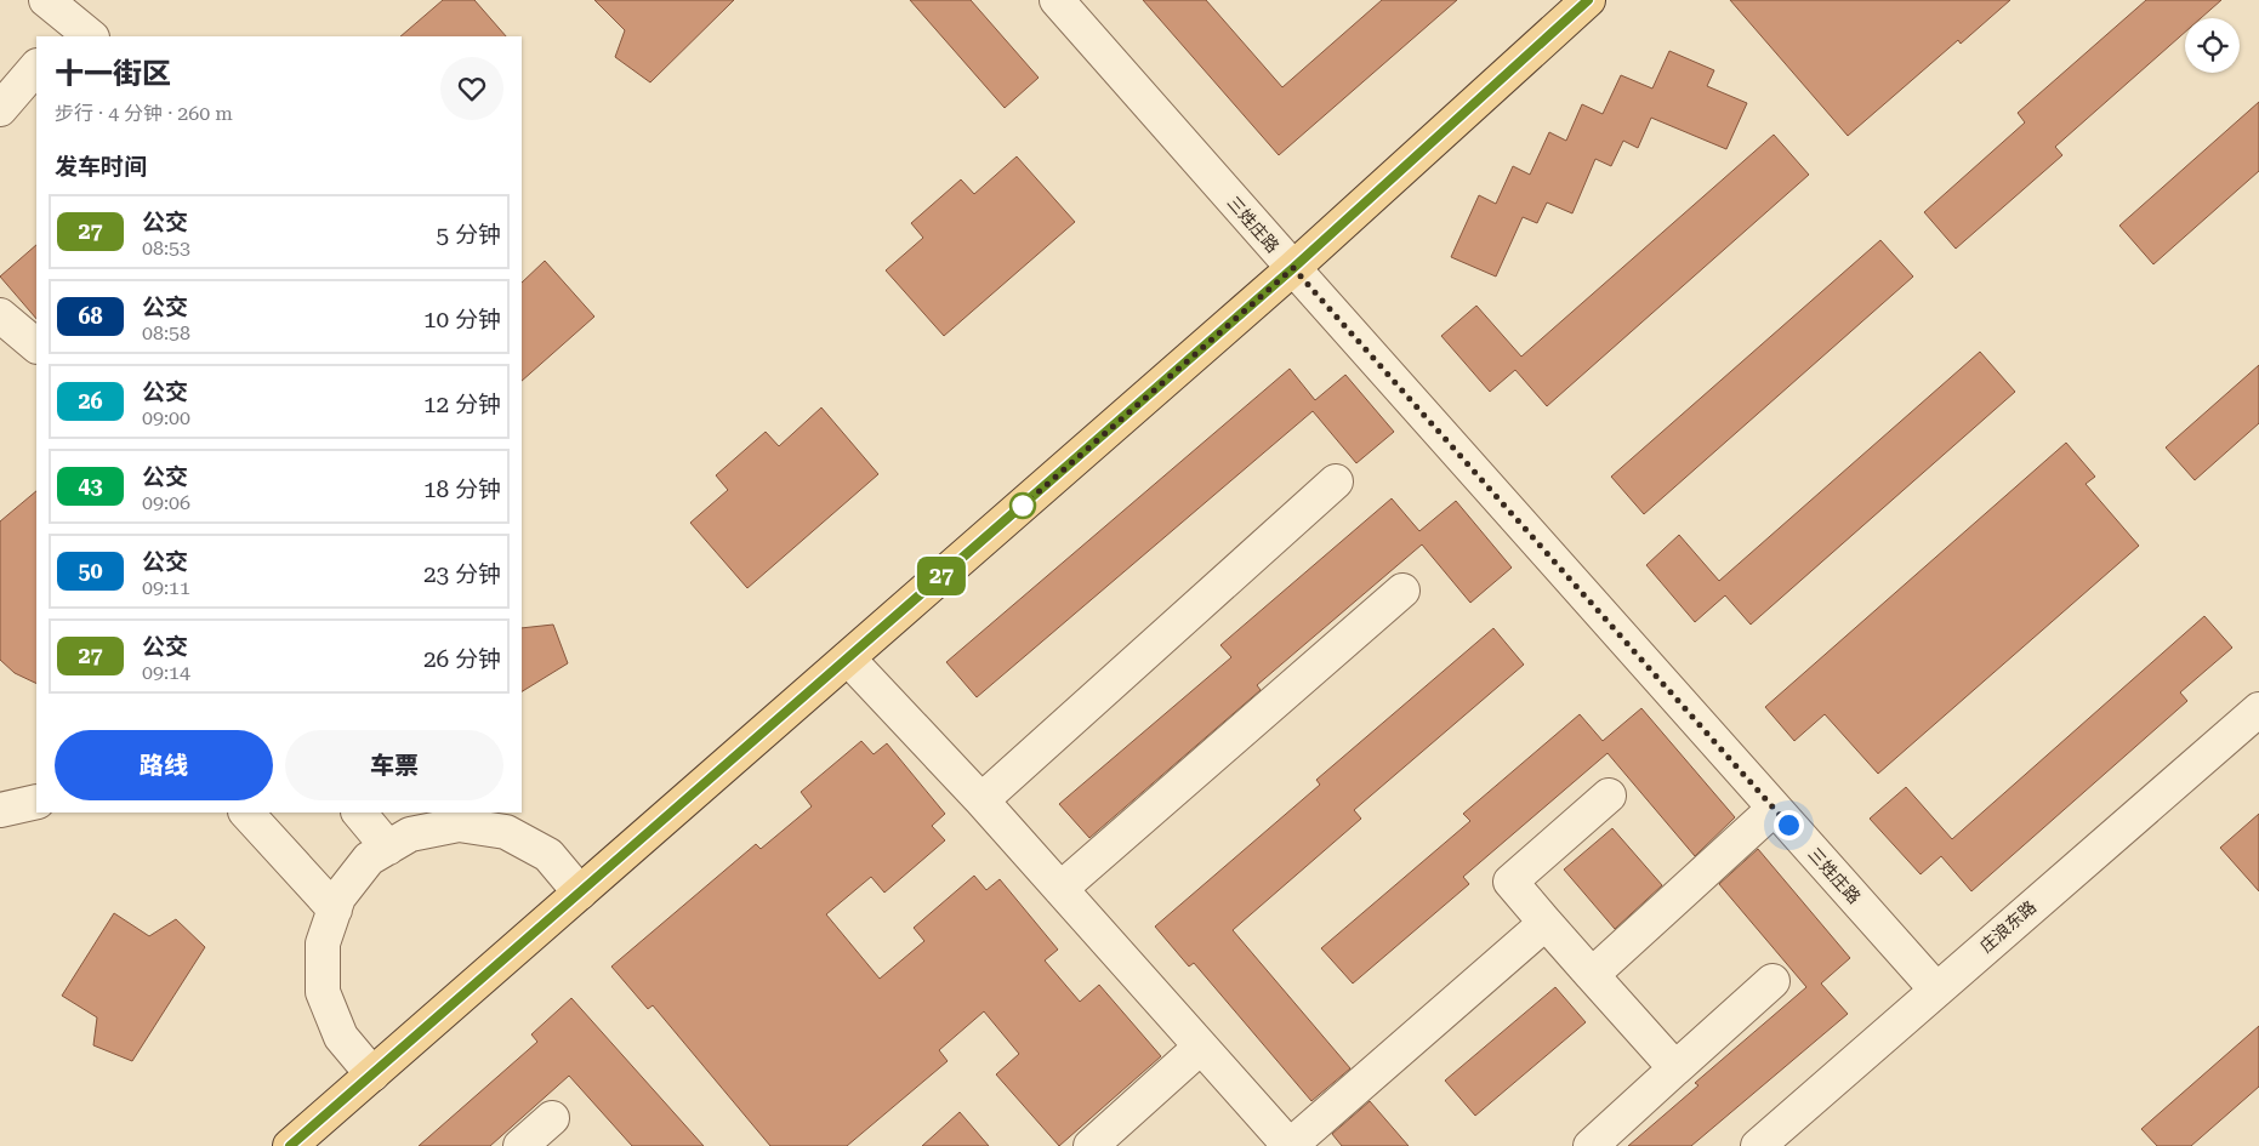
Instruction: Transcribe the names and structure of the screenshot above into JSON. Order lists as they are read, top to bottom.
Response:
{
  "streets": {
    "street": ["三姓庄路", "庄浪东路"]
  },
  "crossings": [
    ["三姓庄路", "庄浪东路"]
  ],
  "lines": ["bus line 27"],
  "page": {
    "on_map": "27",
    "heading": [
      ["十一街区", "步行 · 4 分钟 · 260 m"],
      "发车时间"
    ],
    "list": [
      {
        "mark": "27",
        "name": "公交",
        "note": "08:53",
        "value": "5 分钟"
      },
      {
        "mark": "68",
        "name": "公交",
        "note": "08:58",
        "value": "10 分钟"
      },
      {
        "mark": "26",
        "name": "公交",
        "note": "09:00",
        "value": "12 分钟"
      },
      {
        "mark": "43",
        "name": "公交",
        "note": "09:06",
        "value": "18 分钟"
      },
      {
        "mark": "50",
        "name": "公交",
        "note": "09:11",
        "value": "23 分钟"
      },
      {
        "mark": "27",
        "name": "公交",
        "note": "09:14",
        "value": "26 分钟"
      }
    ],
    "buttons": ["路线", "车票"]
  }
}
